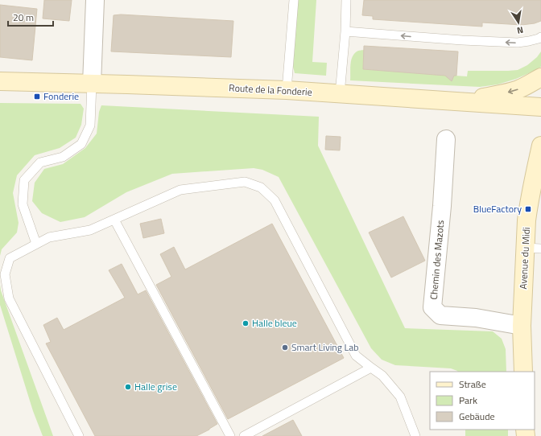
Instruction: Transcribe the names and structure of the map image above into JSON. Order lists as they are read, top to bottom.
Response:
{
  "streets": {
    "main road": ["Route de la Fonderie", "Avenue du Midi"],
    "street": ["Chemin des Mazots"]
  },
  "crossings": [
    ["Avenue du Midi", "Chemin des Mazots"]
  ],
  "places": {
    "transit": ["Fonderie", "BlueFactory"],
    "other": ["Halle bleue", "Smart Living Lab", "Halle grise"]
  },
  "legend": ["Straße", "Park", "Gebäude"],
  "scale_bar": "20 m",
  "north": "bottom"
}
